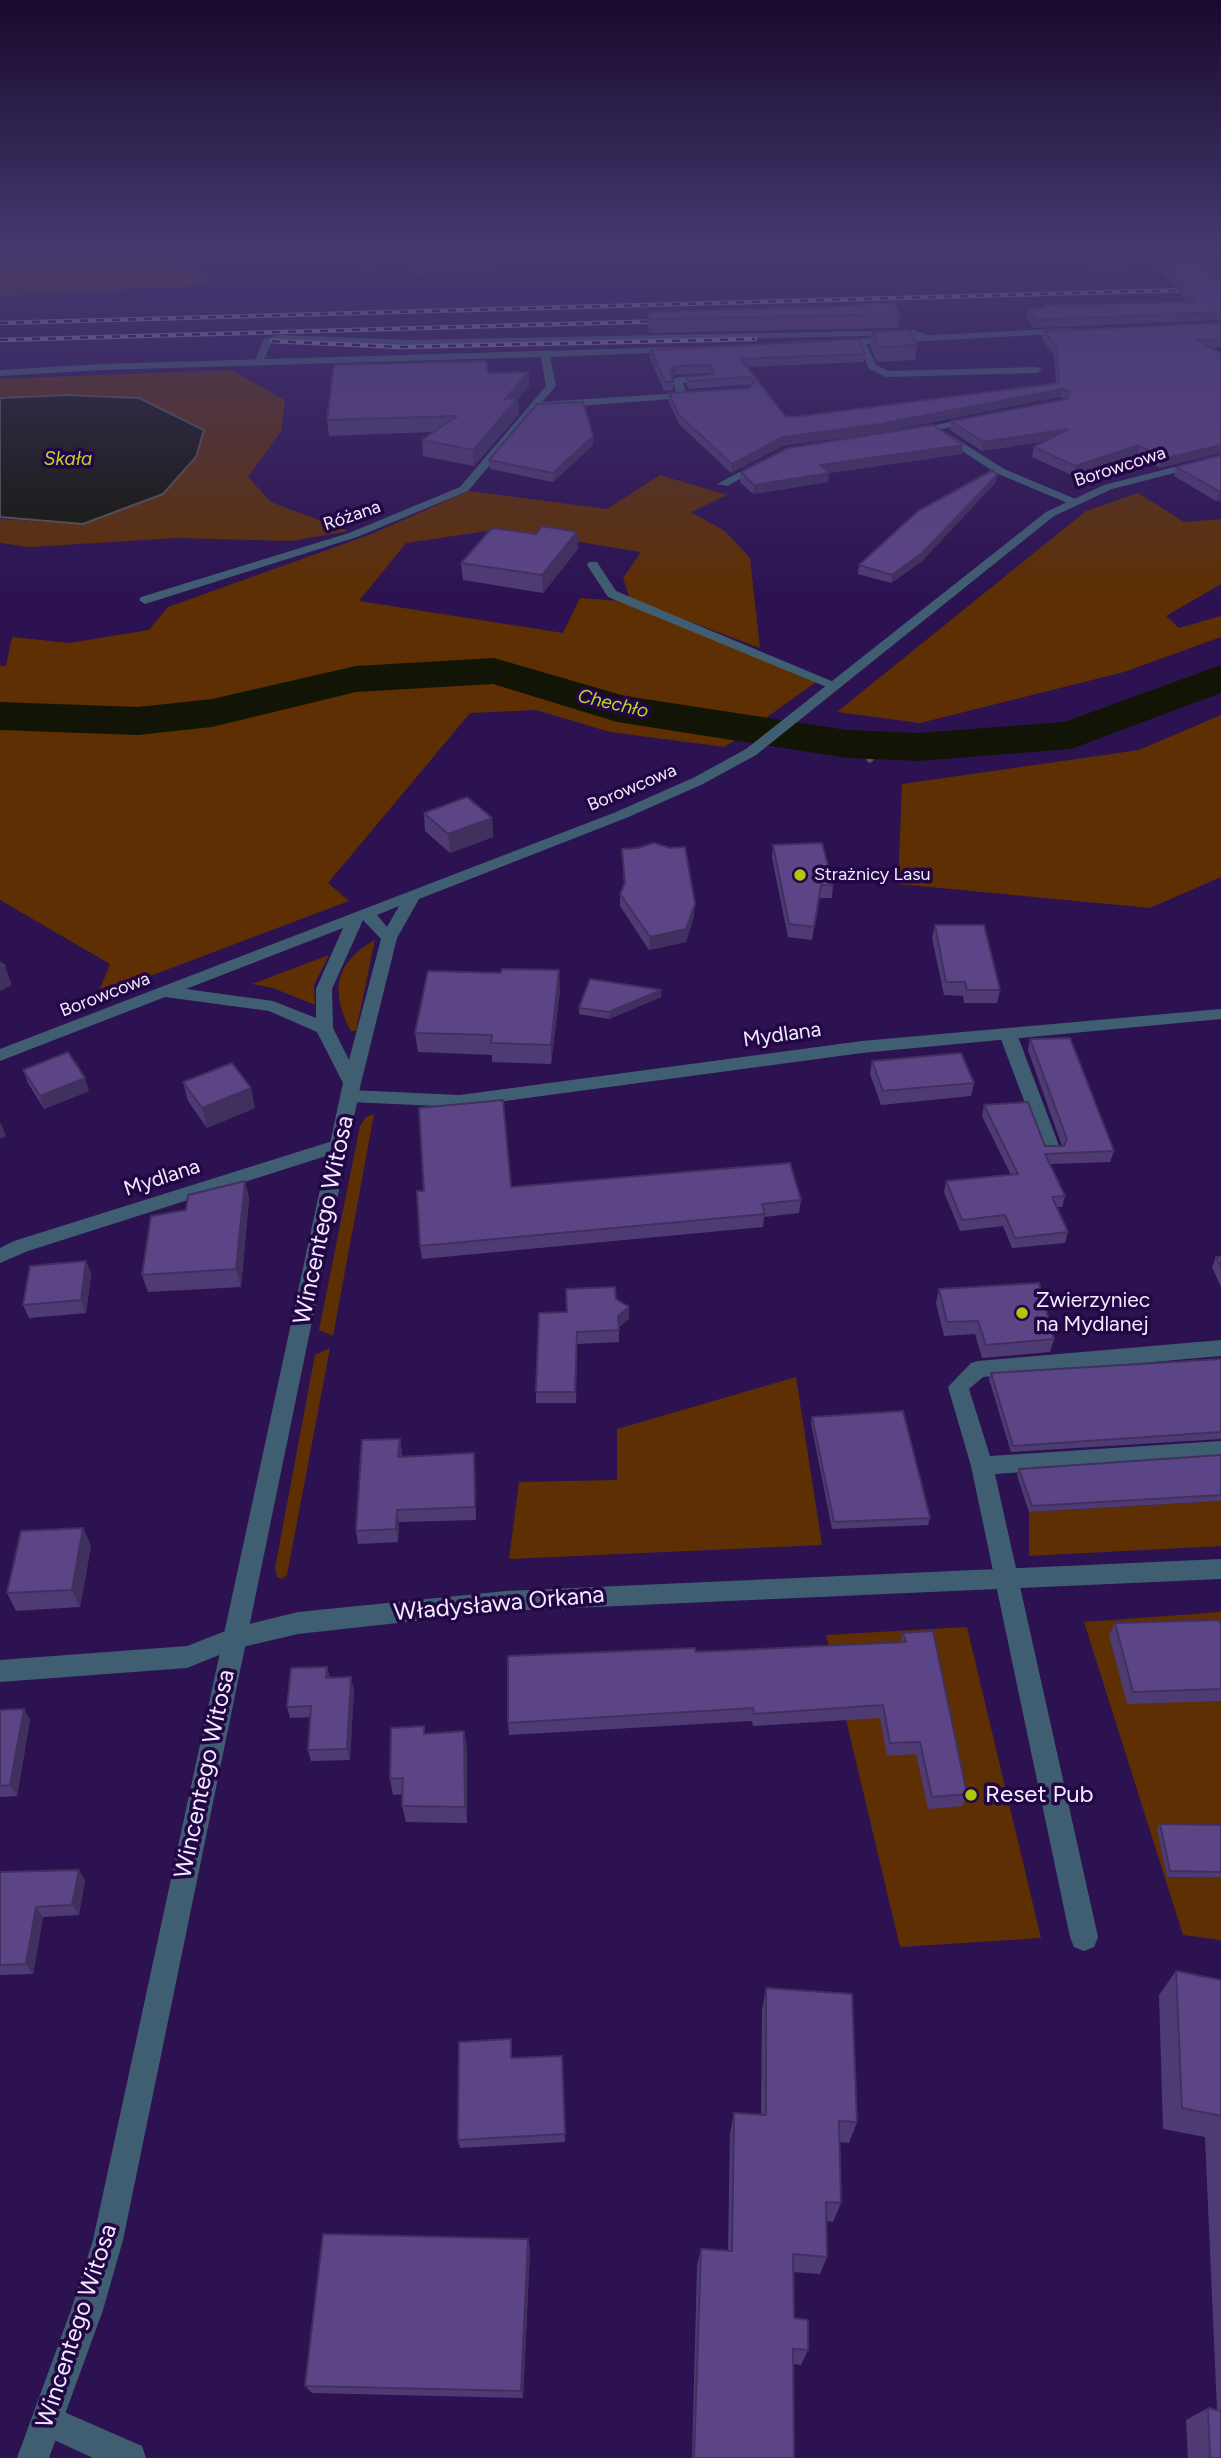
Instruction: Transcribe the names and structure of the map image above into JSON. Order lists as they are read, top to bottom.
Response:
{
  "streets": {
    "street": [
      "Borowcowa",
      "Różana",
      "Mydlana",
      "Wincentego Witosa",
      "Władysława Orkana"
    ]
  },
  "crossings": [
    ["Borowcowa", "Wincentego Witosa"],
    ["Mydlana", "Wincentego Witosa"],
    ["Wincentego Witosa", "Władysława Orkana"]
  ],
  "water": ["Skała", "Chechło"],
  "places": ["Strażnicy Lasu", "Zwierzyniec na Mydlanej", "Reset Pub"]
}
